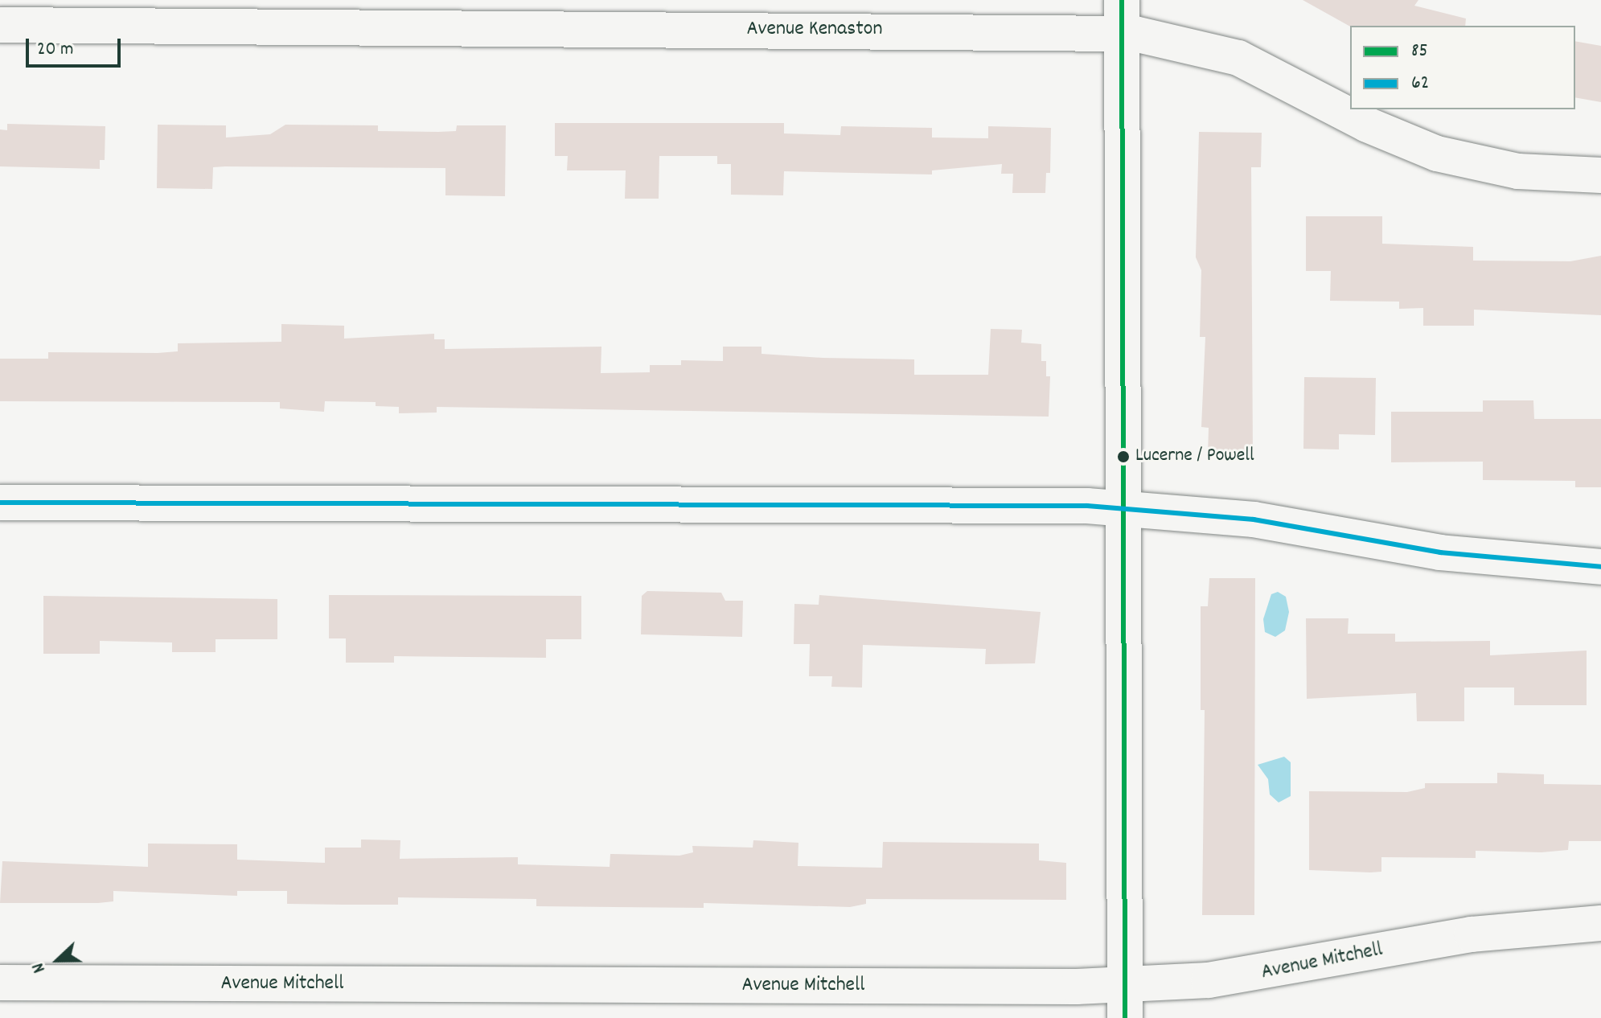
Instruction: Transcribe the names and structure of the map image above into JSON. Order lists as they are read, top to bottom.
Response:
{
  "streets": {
    "street": ["Avenue Kenaston", "Avenue Mitchell"]
  },
  "places": ["Lucerne / Powell"],
  "lines": ["transit line 85", "transit line 62"],
  "legend": ["85", "62"],
  "scale_bar": "20 m",
  "north": "left"
}
